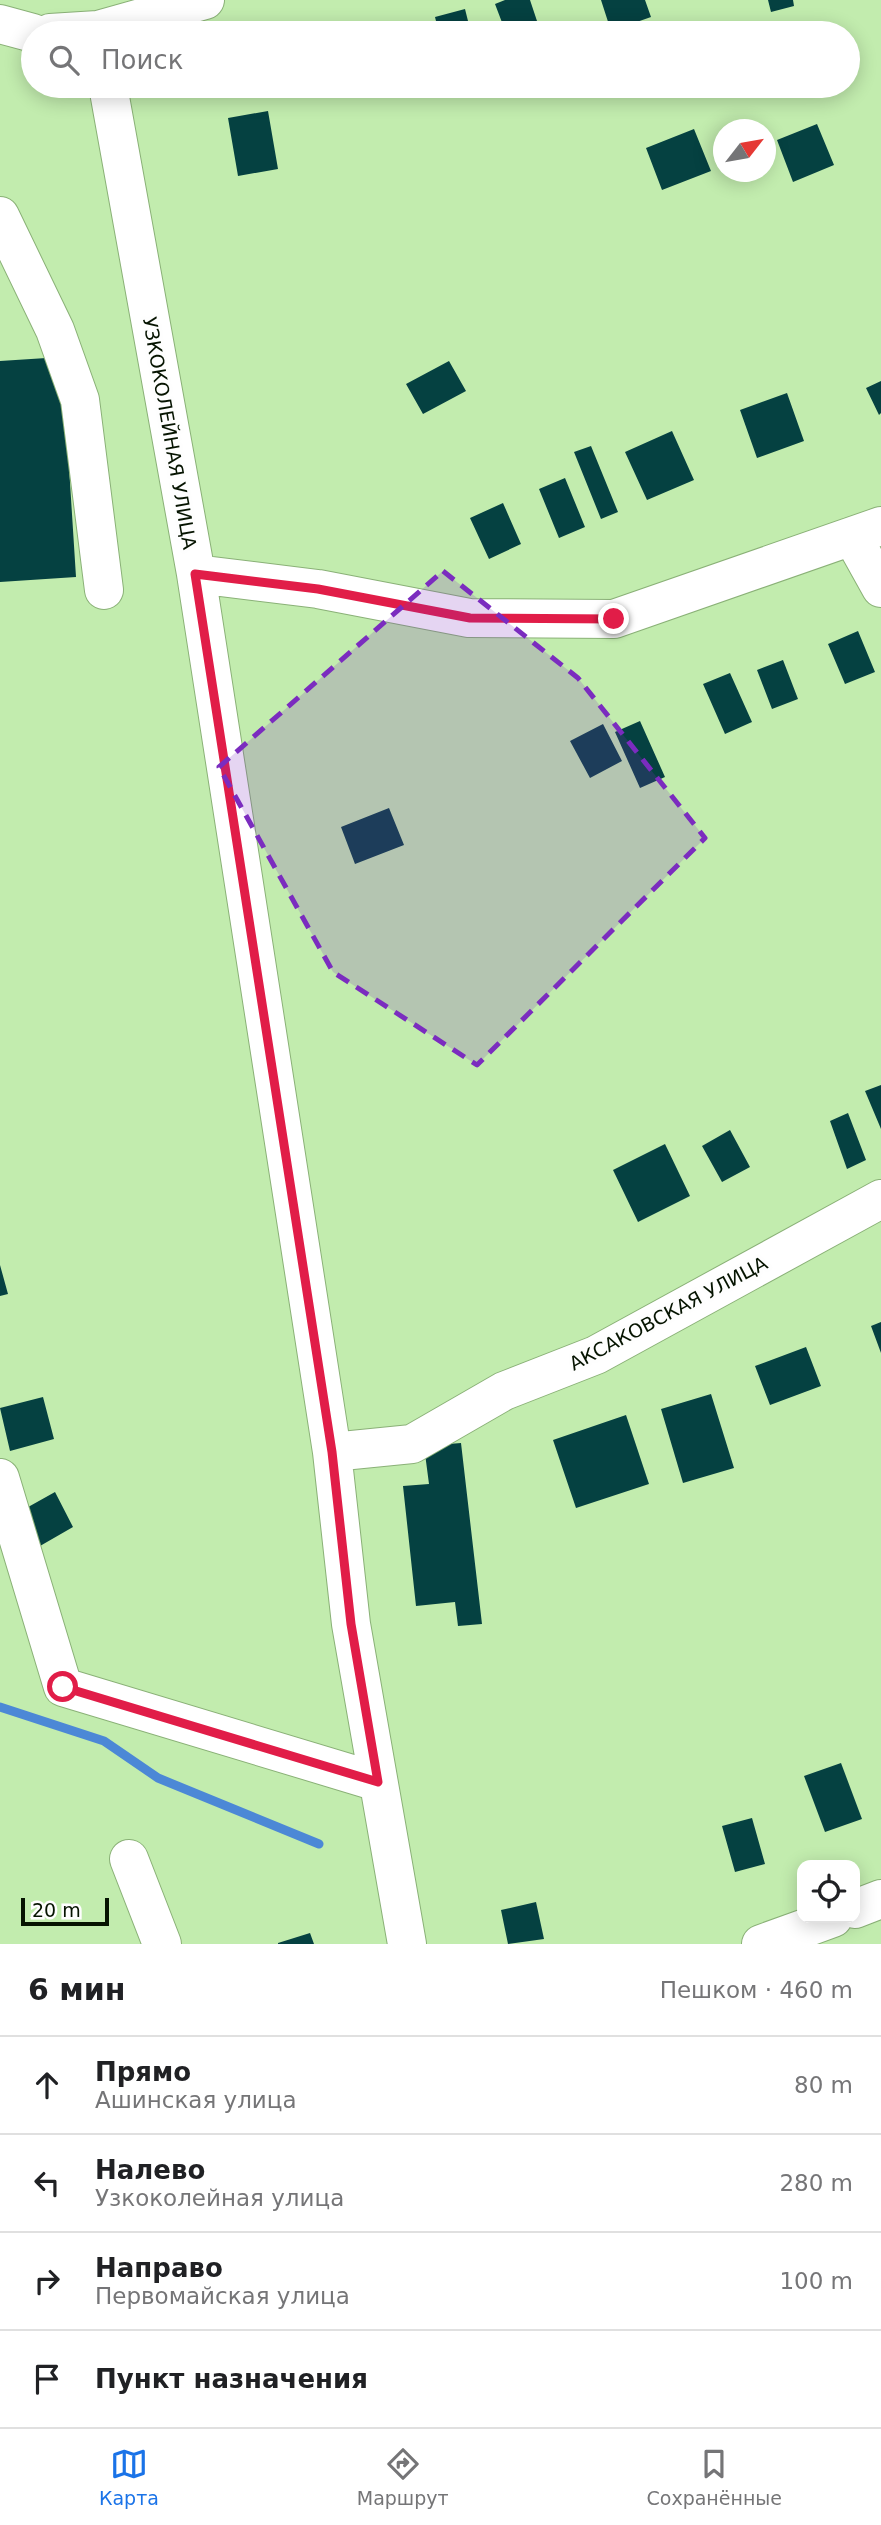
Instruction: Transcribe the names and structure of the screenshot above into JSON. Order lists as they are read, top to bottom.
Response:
{
  "streets": {
    "street": ["УЗКОКОЛЕЙНАЯ УЛИЦА", "АКСАКОВСКАЯ УЛИЦА"]
  },
  "crossings": [
    ["УЗКОКОЛЕЙНАЯ УЛИЦА", "АКСАКОВСКАЯ УЛИЦА"]
  ],
  "scale_bar": "20 m",
  "north": "top right",
  "page": {
    "search": "Поиск",
    "scale": "20 m",
    "heading": ["6 мин", "Пешком · 460 m"],
    "list": [
      ["Прямо", "Ашинская улица", "80 m"],
      ["Налево", "Узкоколейная улица", "280 m"],
      ["Направо", "Первомайская улица", "100 m"],
      "Пункт назначения"
    ],
    "nav": ["Карта", "Маршрут", "Сохранённые"]
  }
}
